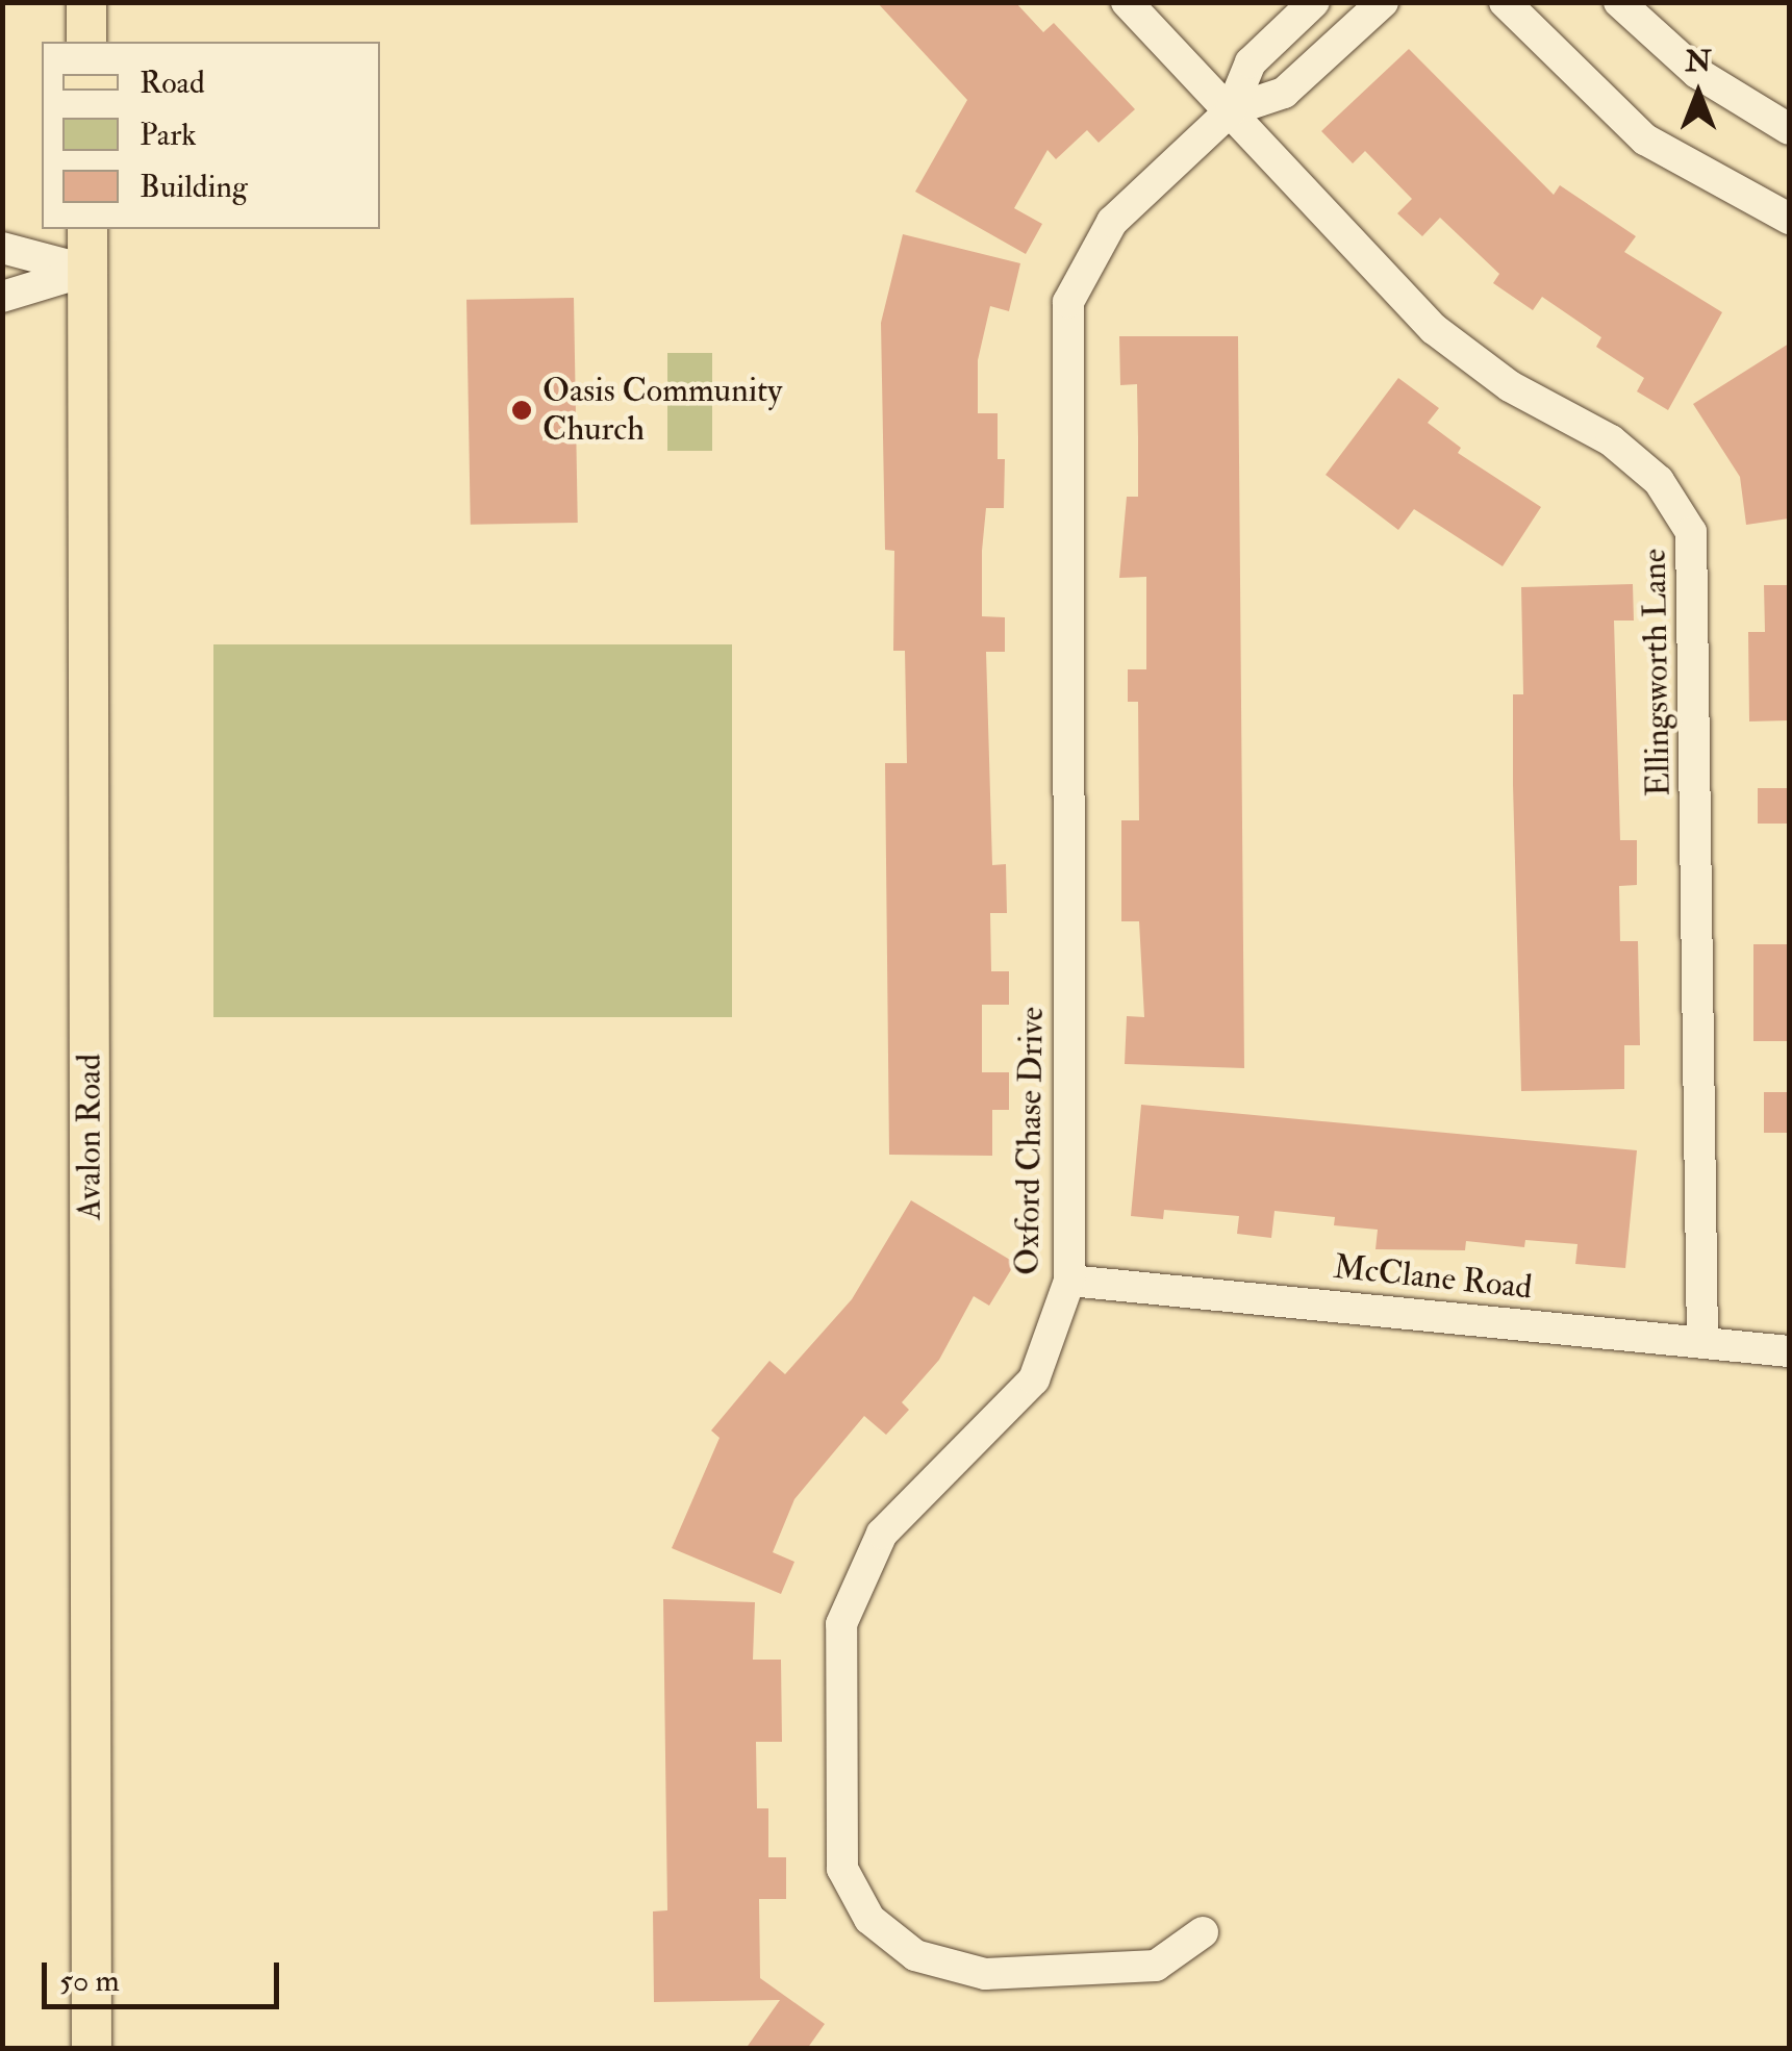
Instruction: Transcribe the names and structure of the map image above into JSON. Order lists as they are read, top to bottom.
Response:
{
  "streets": {
    "main road": ["Avalon Road"],
    "street": ["Ellingsworth Lane", "Oxford Chase Drive", "McClane Road"]
  },
  "crossings": [
    ["Ellingsworth Lane", "Oxford Chase Drive"],
    ["Ellingsworth Lane", "McClane Road"],
    ["Oxford Chase Drive", "McClane Road"]
  ],
  "places": ["Oasis Community Church"],
  "legend": ["Road", "Park", "Building"],
  "scale_bar": "50 m",
  "north": "top"
}
